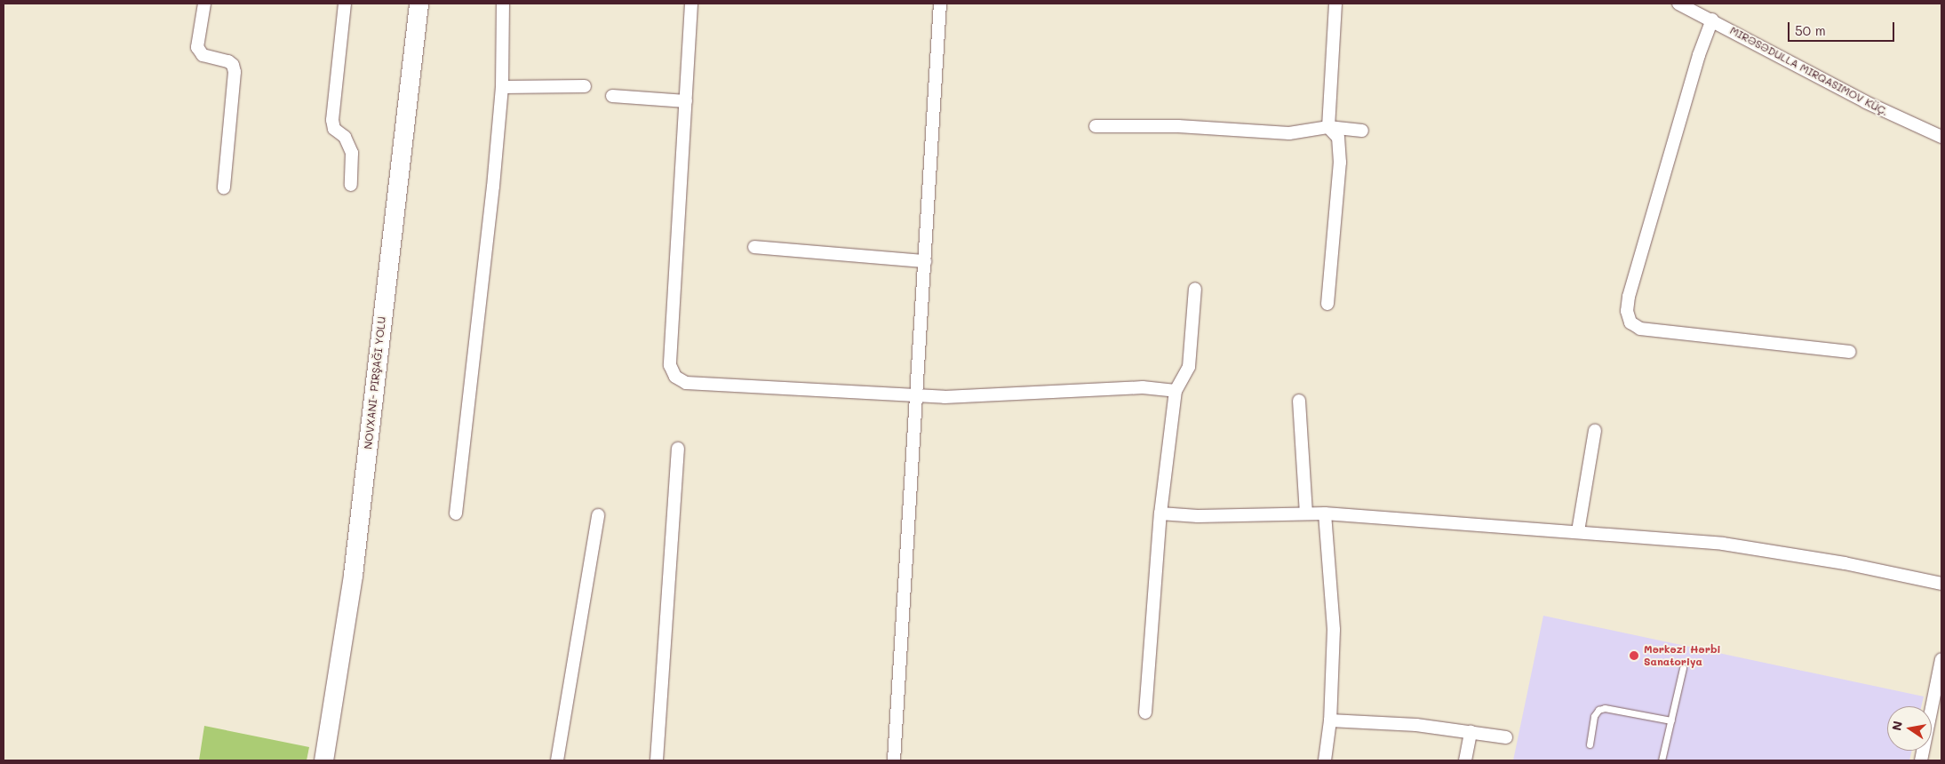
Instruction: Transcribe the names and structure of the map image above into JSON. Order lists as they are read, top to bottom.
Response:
{
  "places": ["Mərkəzi Hərbi Sanatoriya"],
  "scale_bar": "50 m",
  "north": "left"
}
